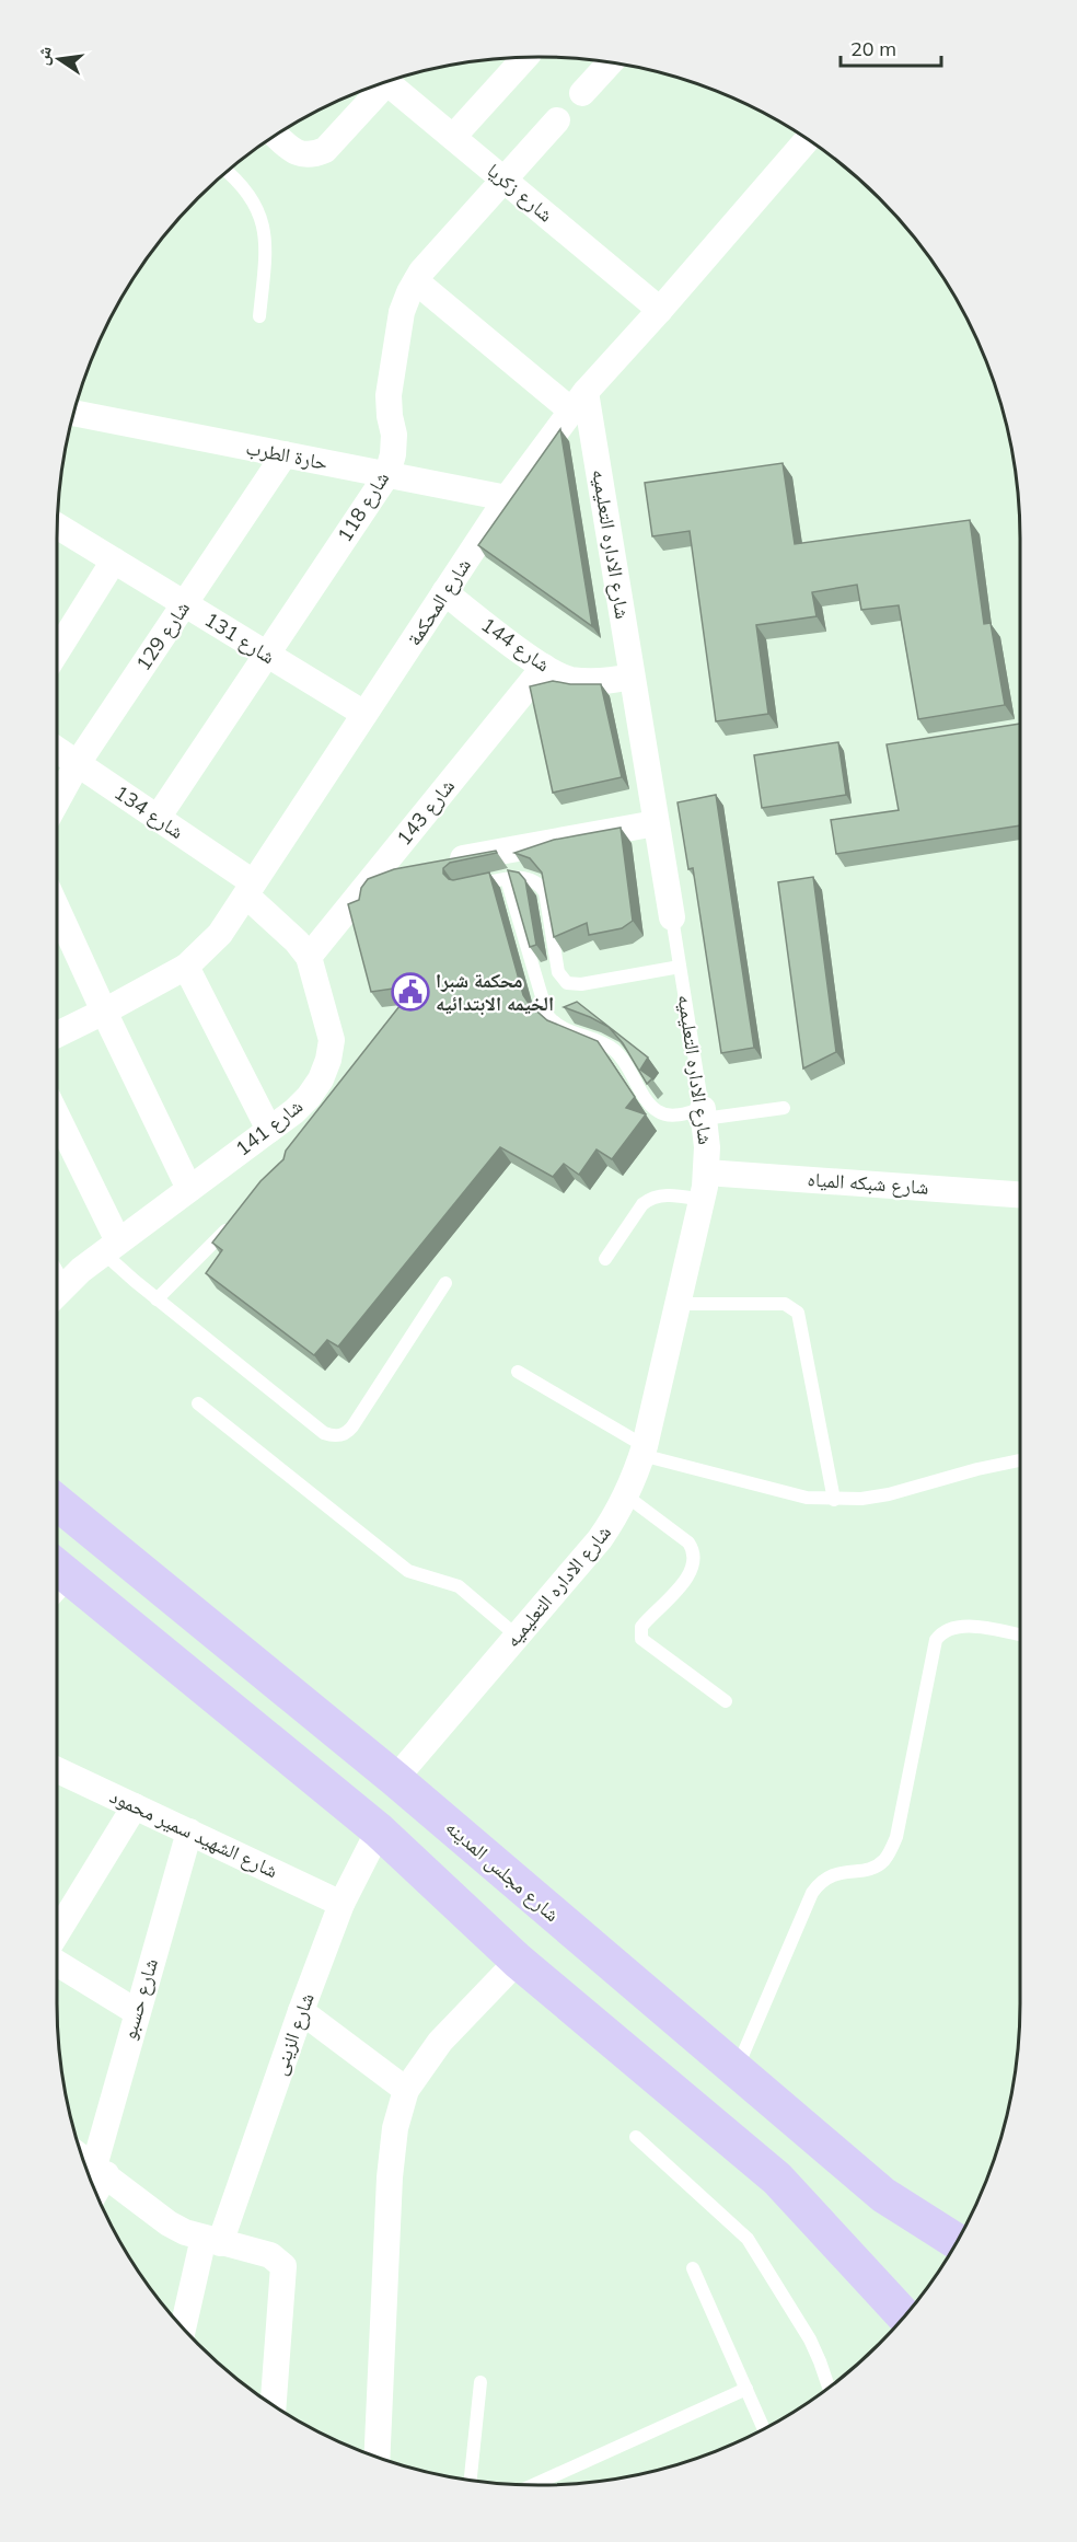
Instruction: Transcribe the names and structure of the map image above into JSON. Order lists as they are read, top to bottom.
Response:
{
  "streets": {
    "highway": ["شارع مجلس المدينه"],
    "street": [
      "شارع زكريا",
      "حارة الطرب",
      "شارع 118",
      "شارع الاداره التعليميه",
      "شارع المحكمة",
      "شارع 129",
      "شارع 131",
      "شارع 144",
      "شارع 134",
      "شارع 143",
      "شارع 141",
      "شارع شبكه المياه",
      "شارع الشهيد سمير محمود",
      "شارع حسبو",
      "شارع الزينى"
    ]
  },
  "crossings": [
    ["شارع زكريا", "شارع 118"],
    ["شارع زكريا", "شارع المحكمة"],
    ["حارة الطرب", "شارع 118"],
    ["حارة الطرب", "شارع المحكمة"],
    ["حارة الطرب", "شارع 129"],
    ["شارع 118", "شارع 131"],
    ["شارع 118", "شارع 134"],
    ["شارع الاداره التعليميه", "شارع المحكمة"],
    ["شارع الاداره التعليميه", "شارع 144"],
    ["شارع الاداره التعليميه", "شارع شبكه المياه"],
    ["شارع الاداره التعليميه", "شارع مجلس المدينه"],
    ["شارع المحكمة", "شارع 131"],
    ["شارع المحكمة", "شارع 144"],
    ["شارع المحكمة", "شارع 134"],
    ["شارع المحكمة", "شارع 141"],
    ["شارع 129", "شارع 131"],
    ["شارع 129", "شارع 134"],
    ["شارع 144", "شارع 143"],
    ["شارع 134", "شارع 141"],
    ["شارع 143", "شارع 141"],
    ["شارع الشهيد سمير محمود", "شارع حسبو"],
    ["شارع الشهيد سمير محمود", "شارع الزينى"]
  ],
  "places": {
    "public building": ["محكمة شبرا الخيمه الابتدائيه"]
  },
  "scale_bar": "20 m",
  "north": "left"
}
